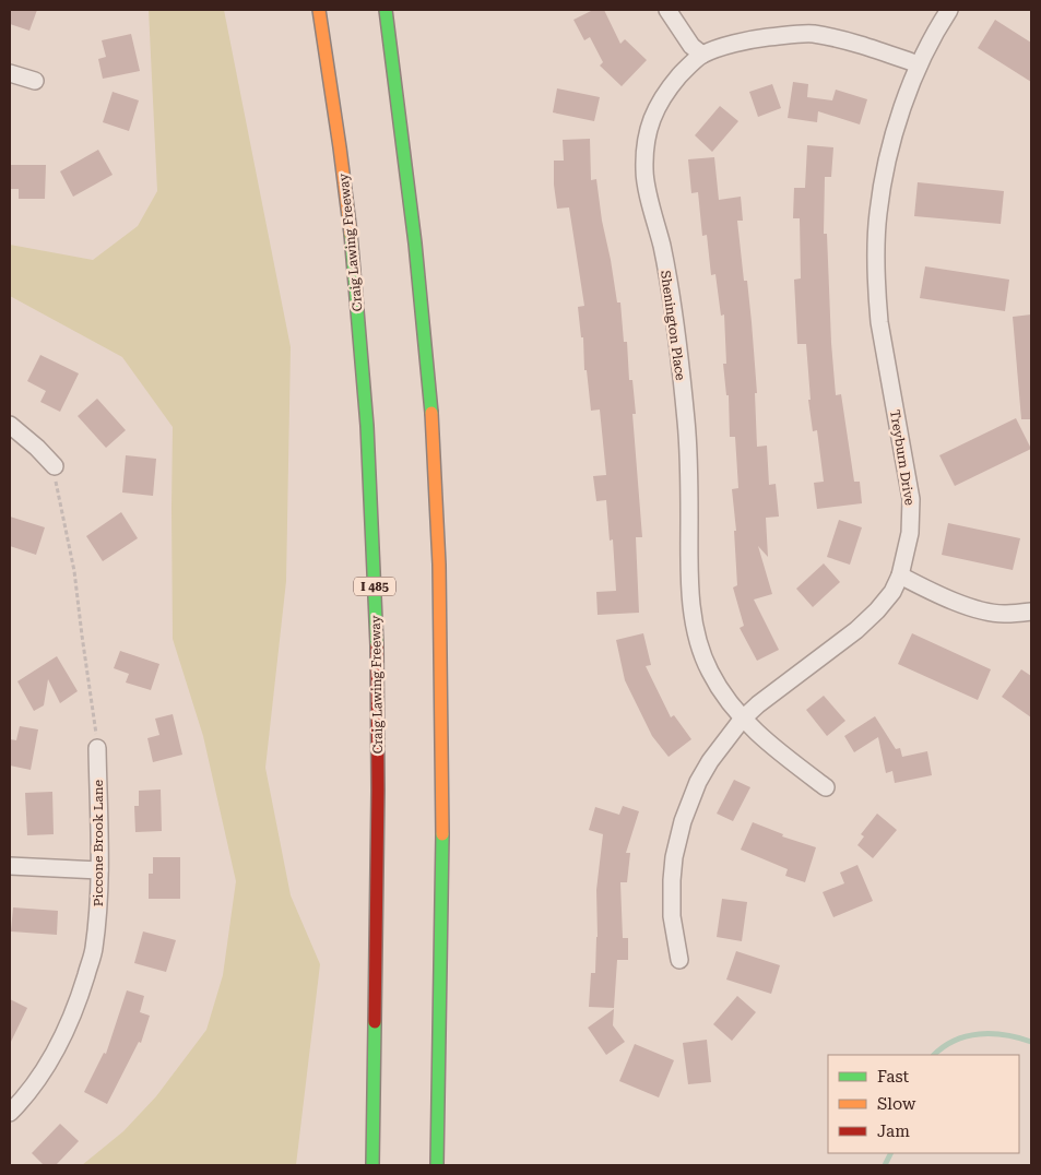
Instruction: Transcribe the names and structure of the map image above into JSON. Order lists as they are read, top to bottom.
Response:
{
  "streets": {
    "highway": ["Craig Lawing Freeway", "I 485"],
    "street": ["Shenington Place", "Treyburn Drive", "Piccone Brook Lane"]
  },
  "crossings": [
    ["Shenington Place", "Treyburn Drive"]
  ],
  "legend": ["Fast", "Slow", "Jam"]
}
